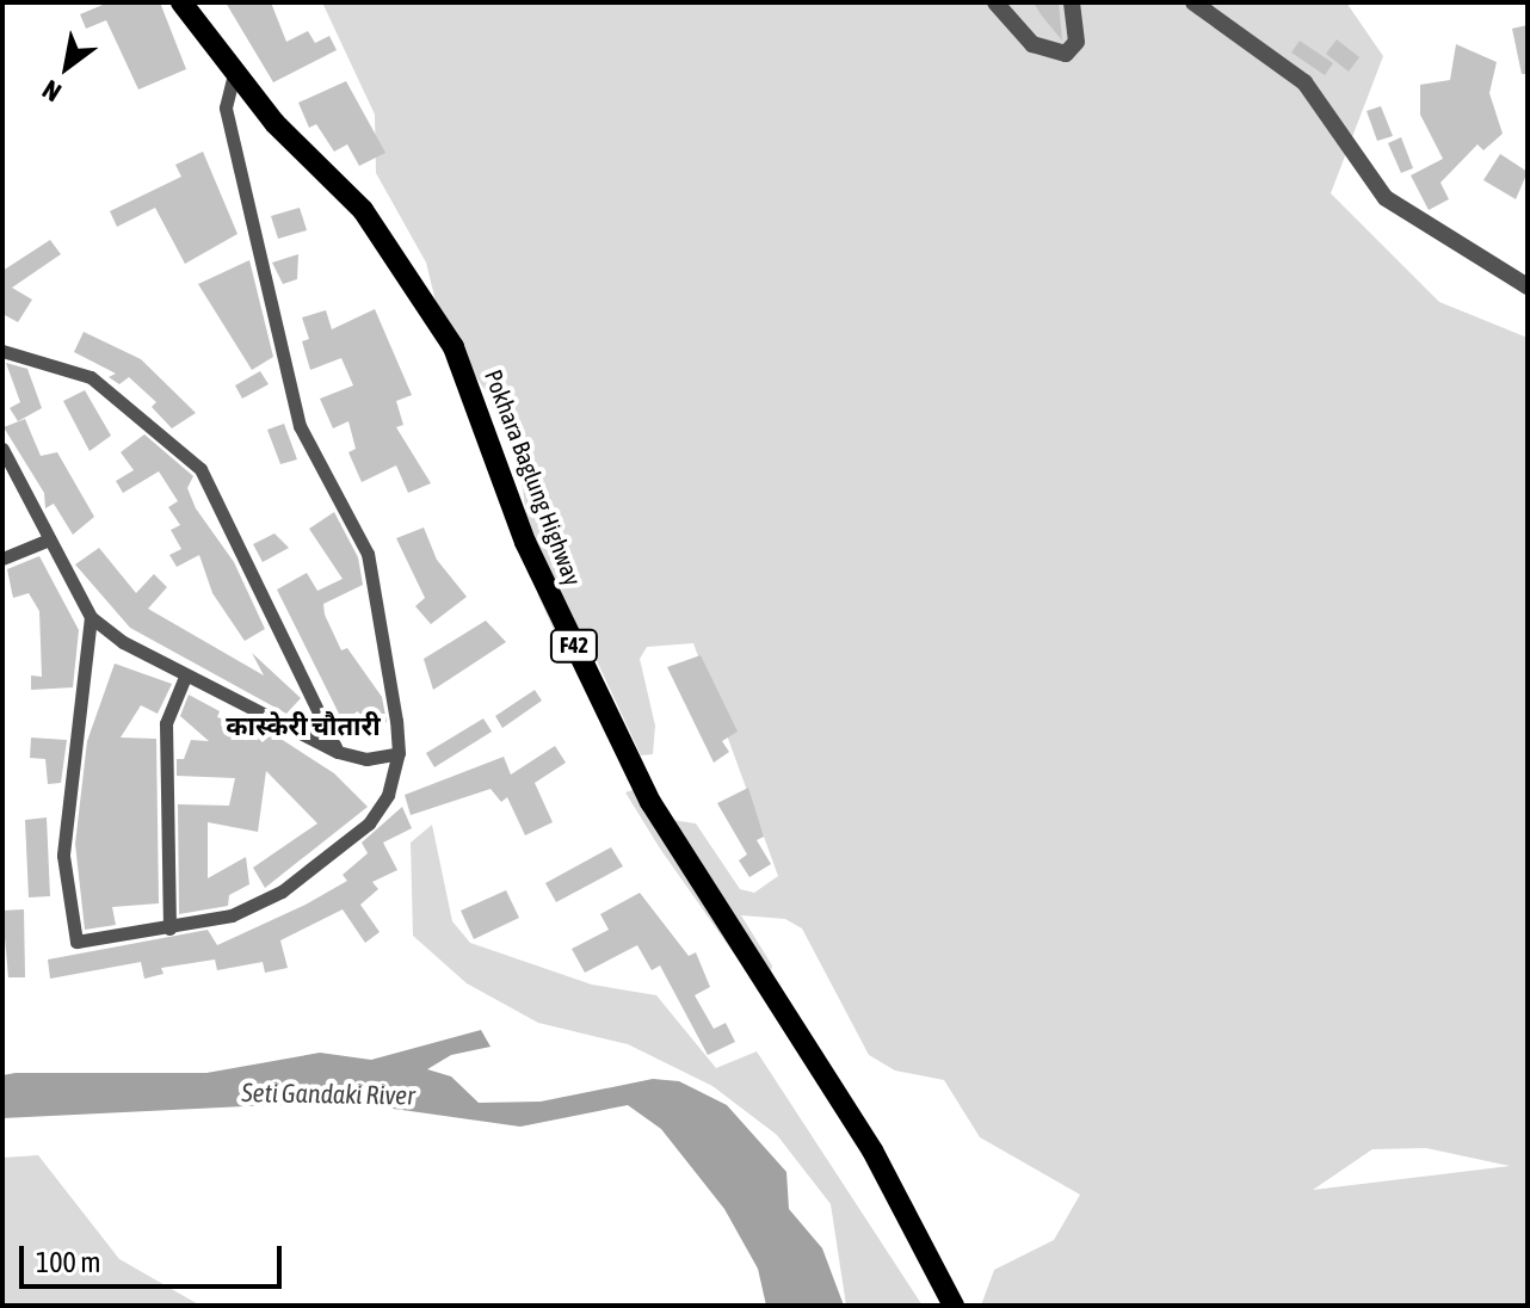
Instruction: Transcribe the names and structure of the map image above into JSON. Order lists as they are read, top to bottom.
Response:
{
  "streets": {
    "highway": ["Pokhara Baglung Highway", "F42"]
  },
  "districts": ["कास्केरी चौतारी"],
  "water": ["Seti Gandaki River"],
  "scale_bar": "100 m",
  "north": "bottom left"
}
